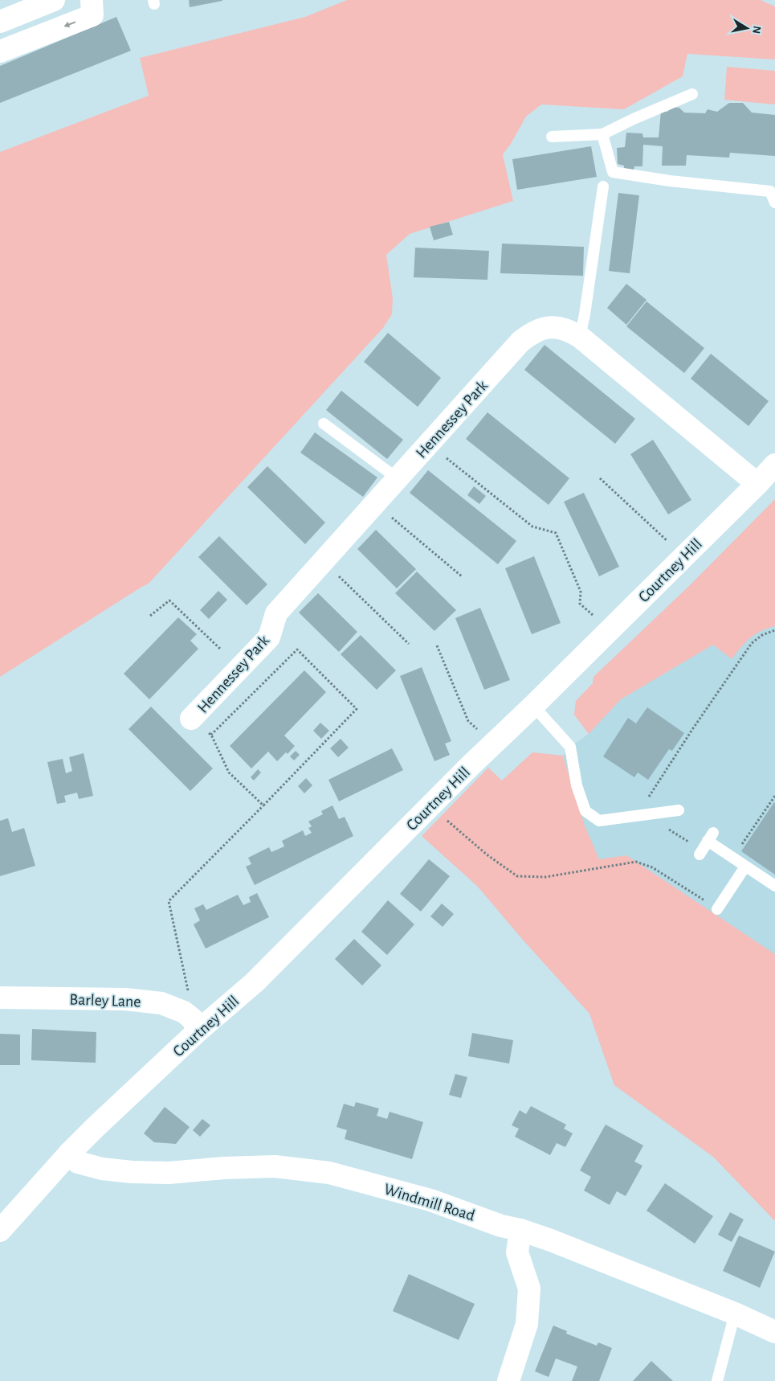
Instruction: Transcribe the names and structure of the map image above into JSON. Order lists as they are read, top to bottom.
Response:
{
  "streets": {
    "street": [
      "Hennessey Park",
      "Courtney Hill",
      "Barley Lane",
      "Windmill Road"
    ]
  },
  "crossings": [
    ["Hennessey Park", "Courtney Hill"],
    ["Courtney Hill", "Barley Lane"],
    ["Courtney Hill", "Windmill Road"]
  ],
  "north": "right"
}
